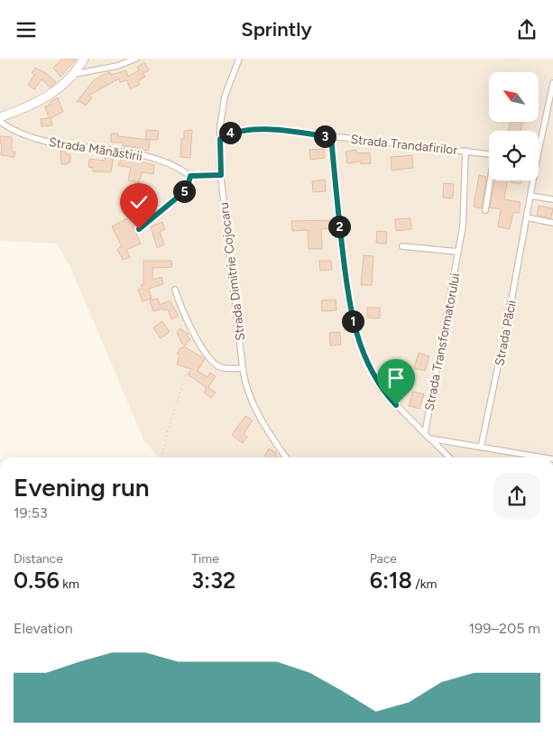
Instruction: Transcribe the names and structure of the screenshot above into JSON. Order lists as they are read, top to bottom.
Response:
{
  "streets": {
    "street": [
      "Strada Trandafirilor",
      "Strada Mănăstirii",
      "Strada Dimitrie Cojocaru",
      "Strada Păcii",
      "Strada Transformatorului"
    ]
  },
  "crossings": [
    ["Strada Trandafirilor", "Strada Dimitrie Cojocaru"],
    ["Strada Trandafirilor", "Strada Transformatorului"]
  ],
  "north": "top left",
  "page": {
    "header": "Sprintly",
    "pins": [
      "4",
      "3",
      "5",
      "2",
      "1"
    ],
    "heading": ["Evening run", "19:53"],
    "stats": [
      ["Distance", "0.56 km"],
      ["Time", "3:32"],
      ["Pace", "6:18 /km"]
    ],
    "chart": ["Elevation", "199–205 m"]
  }
}
